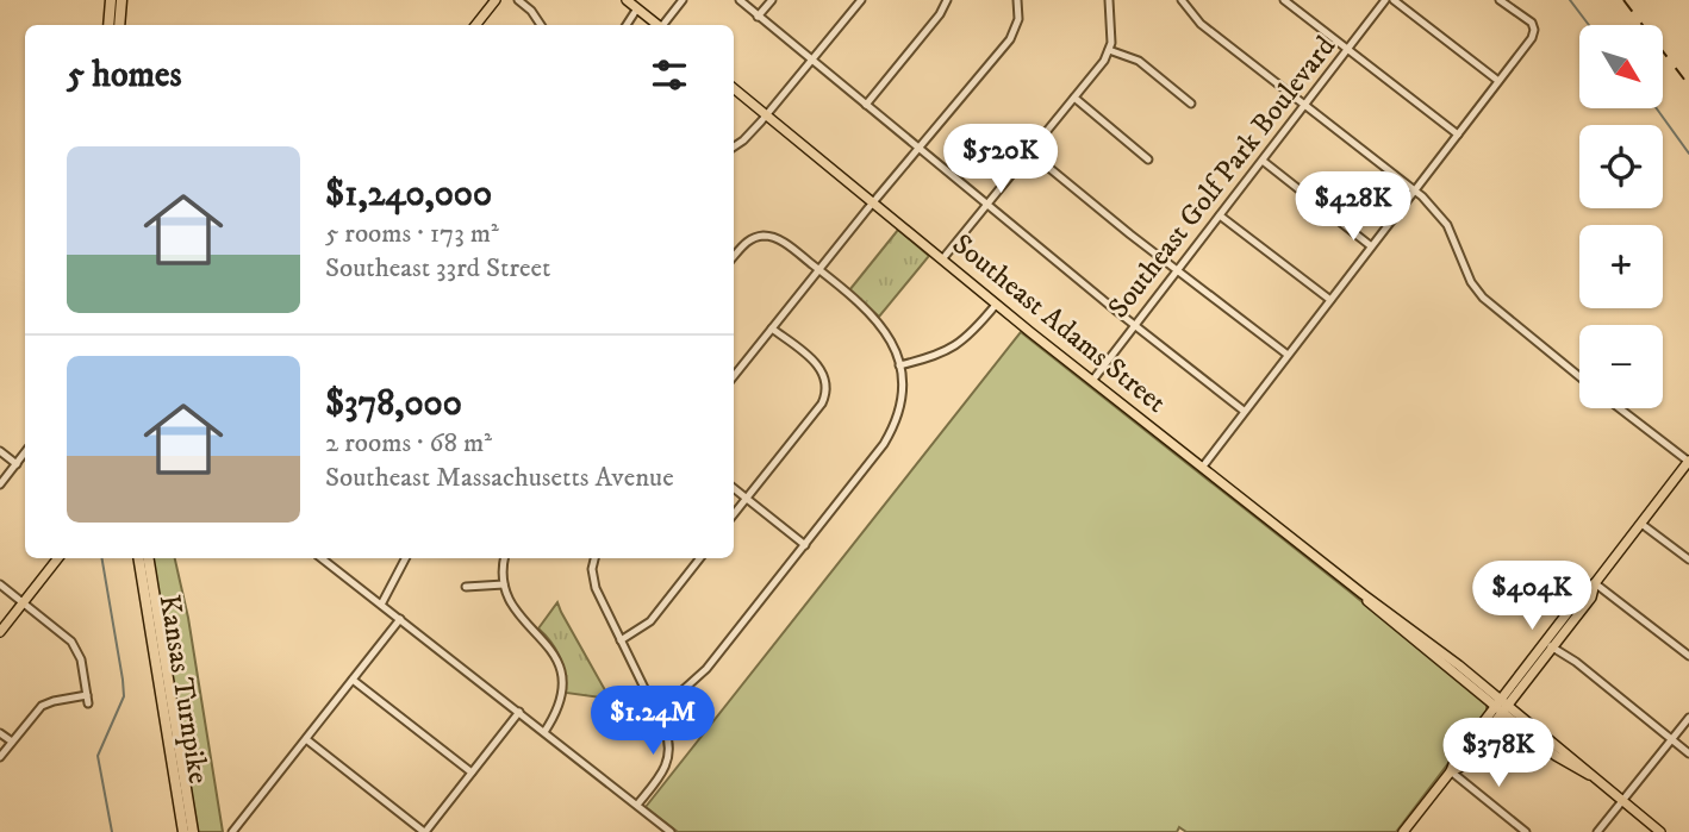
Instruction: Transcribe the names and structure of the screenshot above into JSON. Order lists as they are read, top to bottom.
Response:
{
  "streets": {
    "highway": ["Kansas Turnpike"],
    "main road": ["Southeast Adams Street"],
    "street": ["Southeast Golf Park Boulevard"]
  },
  "crossings": [
    ["Southeast Golf Park Boulevard", "Southeast Adams Street"]
  ],
  "north": "bottom right",
  "page": {
    "map_buttons": ["+", "−"],
    "heading": "5 homes",
    "price": [
      "$520K",
      "$428K",
      "$404K",
      "$1.24M",
      "$378K"
    ],
    "list": [
      {
        "name": "$1,240,000",
        "note": "5 rooms · 173 m² · Southeast 33rd Street"
      },
      {
        "name": "$378,000",
        "note": "2 rooms · 68 m² · Southeast Massachusetts Avenue"
      }
    ]
  }
}
